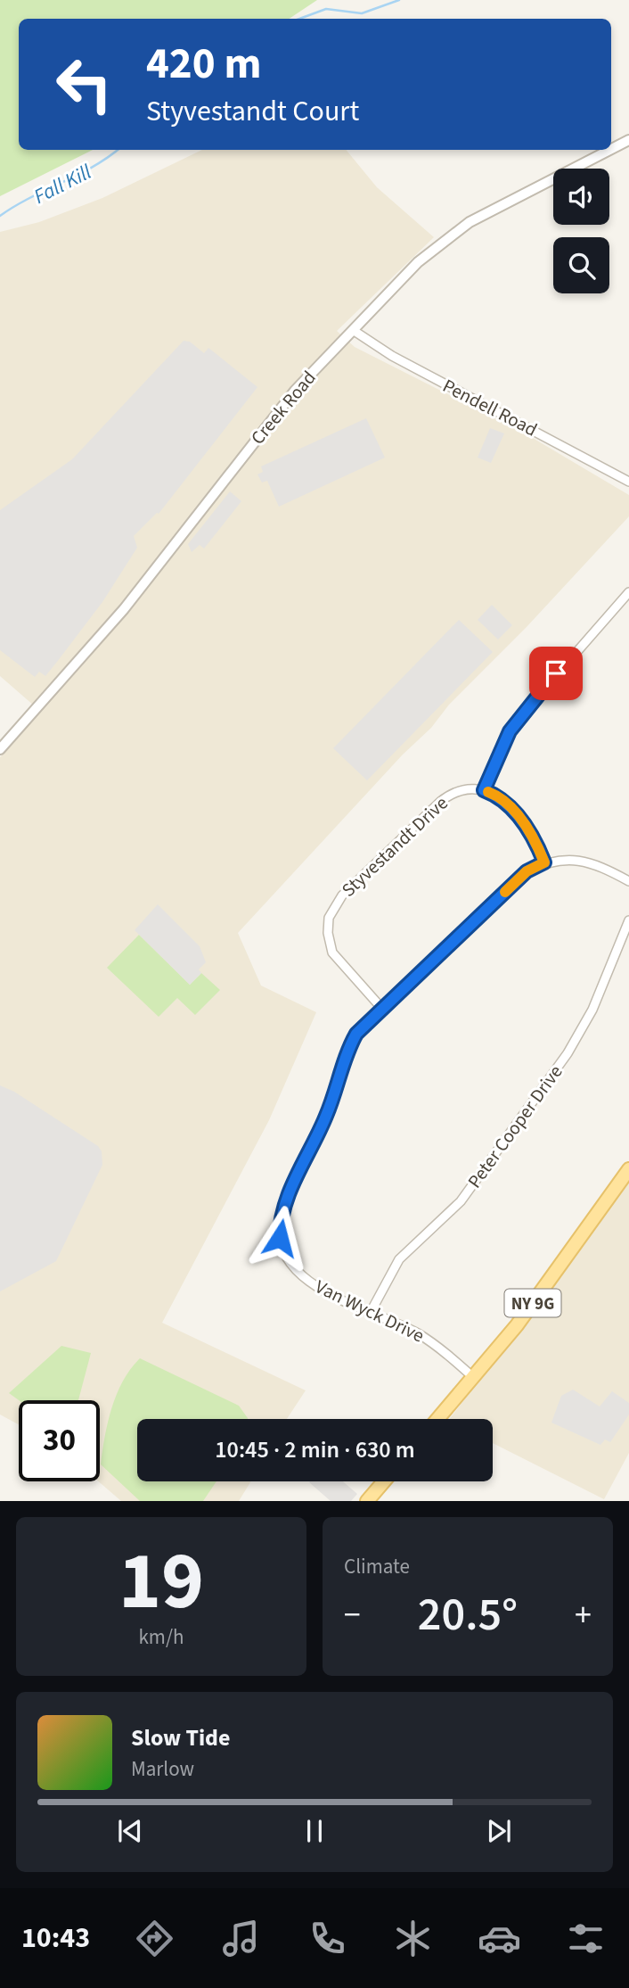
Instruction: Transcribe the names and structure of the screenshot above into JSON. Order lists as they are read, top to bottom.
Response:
{
  "streets": {
    "main road": ["NY 9G"],
    "street": [
      "Creek Road",
      "Pendell Road",
      "Styvestandt Drive",
      "Peter Cooper Drive",
      "Van Wyck Drive"
    ]
  },
  "crossings": [
    ["Creek Road", "Pendell Road"],
    ["Styvestandt Drive", "Van Wyck Drive"],
    ["Peter Cooper Drive", "Van Wyck Drive"],
    ["NY 9G", "Van Wyck Drive"]
  ],
  "water": ["Fall Kill"],
  "page": {
    "turn": ["420 m", "Styvestandt Court"],
    "limit": "30",
    "trip": "10:45 · 2 min · 630 m",
    "tile": [
      ["19", "km/h"],
      "Climate"
    ],
    "heat": ["−", "20.5°", "+"],
    "song": ["Slow Tide", "Marlow"],
    "tabs": "10:43"
  }
}
